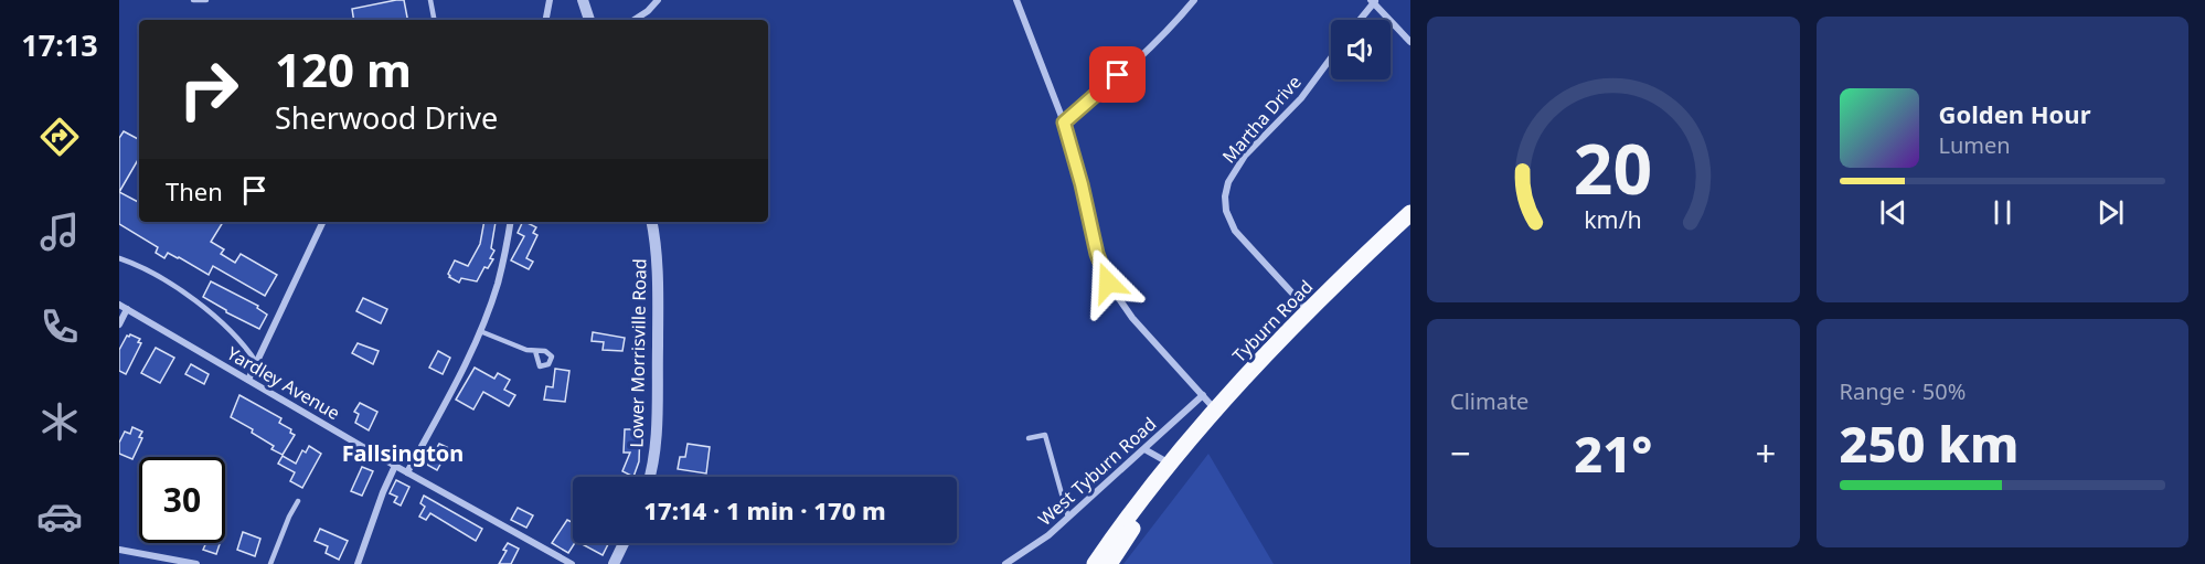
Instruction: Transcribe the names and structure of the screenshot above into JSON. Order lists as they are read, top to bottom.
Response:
{
  "streets": {
    "main road": ["Tyburn Road"],
    "street": [
      "Martha Drive",
      "Lower Morrisville Road",
      "Yardley Avenue",
      "West Tyburn Road"
    ]
  },
  "crossings": [
    ["Martha Drive", "Tyburn Road"]
  ],
  "districts": ["Fallsington"],
  "page": {
    "tabs": "17:13",
    "turn": ["120 m", "Sherwood Drive"],
    "song": ["Golden Hour", "Lumen"],
    "then": "Then",
    "tile": [
      "Climate",
      ["Range · 50%", "250 km"]
    ],
    "heat": ["−", "21°", "+"],
    "limit": "30",
    "trip": "17:14 · 1 min · 170 m",
    "gauge": ["20", "km/h"]
  }
}
